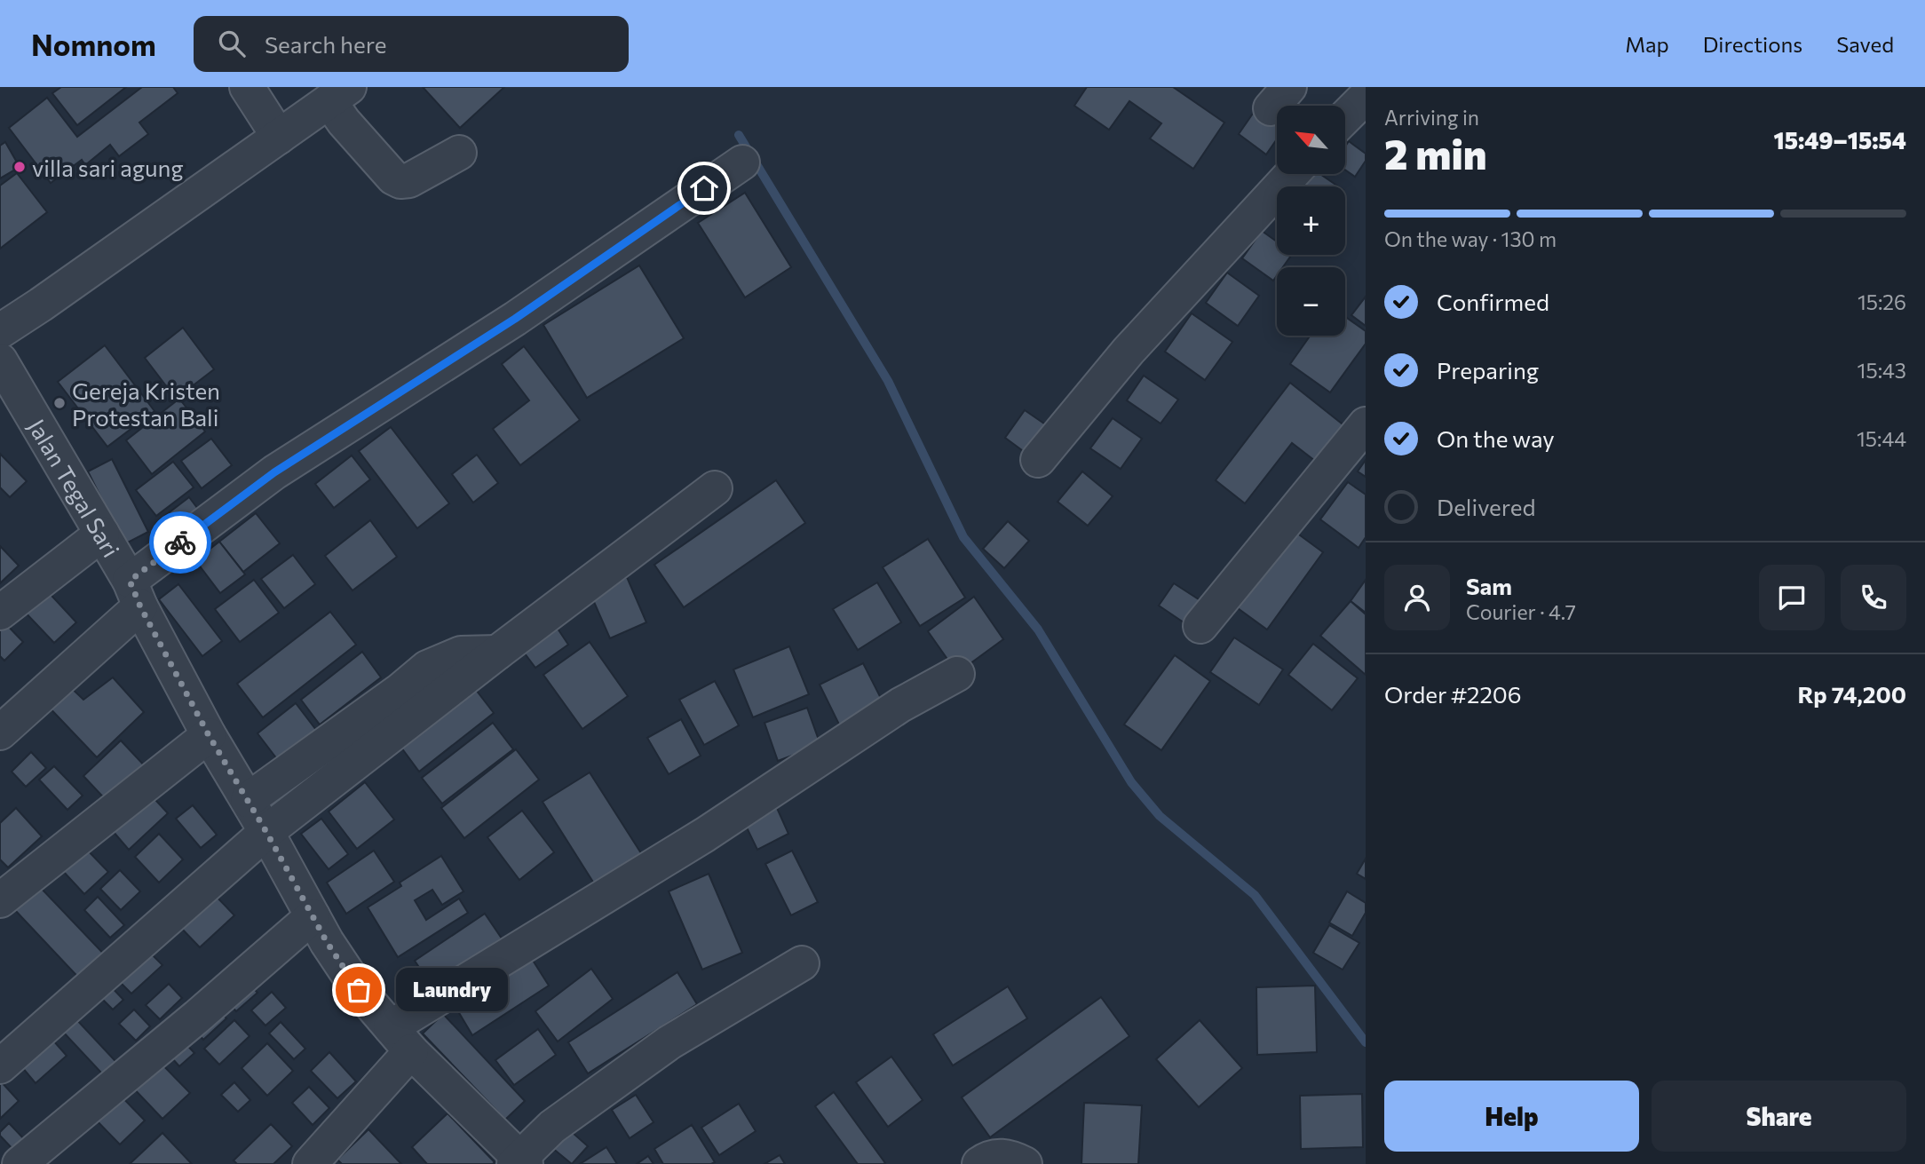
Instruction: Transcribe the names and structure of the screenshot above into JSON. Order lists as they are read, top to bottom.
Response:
{
  "streets": {
    "street": ["Jalan Tegal Sari"]
  },
  "places": ["villa sari agung", "Gereja Kristen Protestan Bali", "Laundry"],
  "north": "top left",
  "page": {
    "header": "Nomnom",
    "search": "Search here",
    "nav": ["Map", "Directions", "Saved"],
    "heading": ["2 min", "Arriving in", "15:49–15:54"],
    "panel": [
      "Sam",
      "Courier · 4.7",
      "Order #2206",
      "Rp 74,200"
    ],
    "map_buttons": ["+", "−"],
    "bar": "On the way · 130 m",
    "list": [
      ["Confirmed", "15:26"],
      ["Preparing", "15:43"],
      ["On the way", "15:44"],
      "Delivered"
    ],
    "bubble": "Laundry",
    "buttons": ["Help", "Share"]
  }
}
